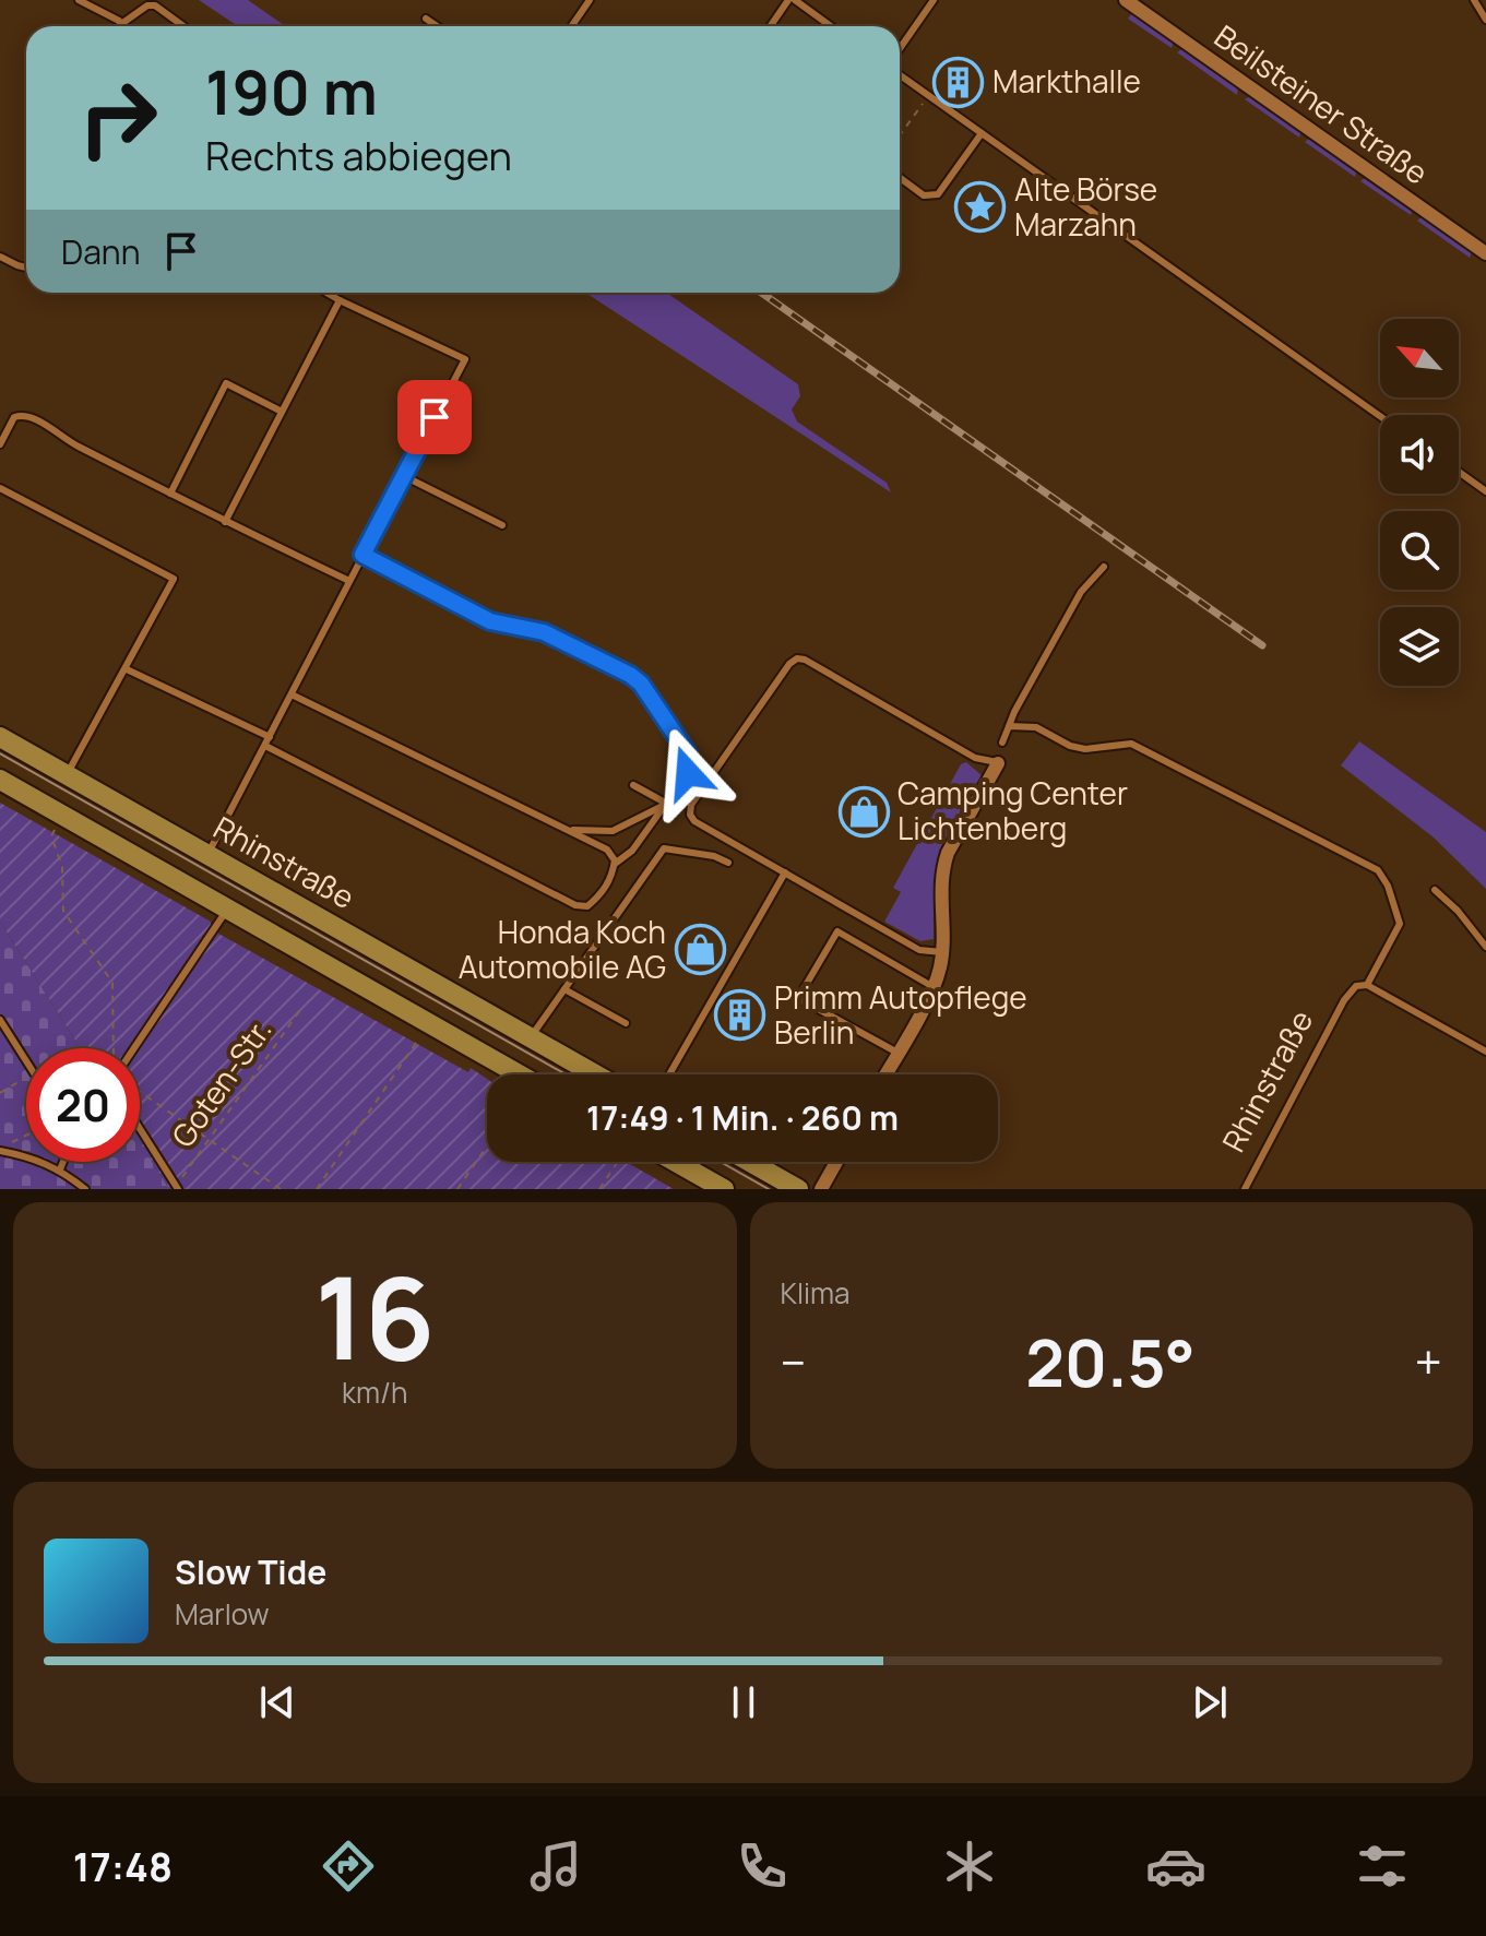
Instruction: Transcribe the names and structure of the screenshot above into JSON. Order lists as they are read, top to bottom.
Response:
{
  "streets": {
    "main road": ["Rhinstraße"],
    "street": ["Beilsteiner Straße"],
    "path": ["Goten-Str."]
  },
  "places": {
    "building": ["Markthalle", "Primm Autopflege Berlin"],
    "place": ["Alte Börse Marzahn"],
    "shop": ["Camping Center Lichtenberg", "Honda Koch Automobile AG"]
  },
  "north": "top left",
  "page": {
    "turn": ["190 m", "Rechts abbiegen"],
    "then": "Dann",
    "limit": "20",
    "trip": "17:49 · 1 Min. · 260 m",
    "tile": [
      ["16", "km/h"],
      "Klima"
    ],
    "heat": ["−", "20.5°", "+"],
    "song": ["Slow Tide", "Marlow"],
    "tabs": "17:48"
  }
}
